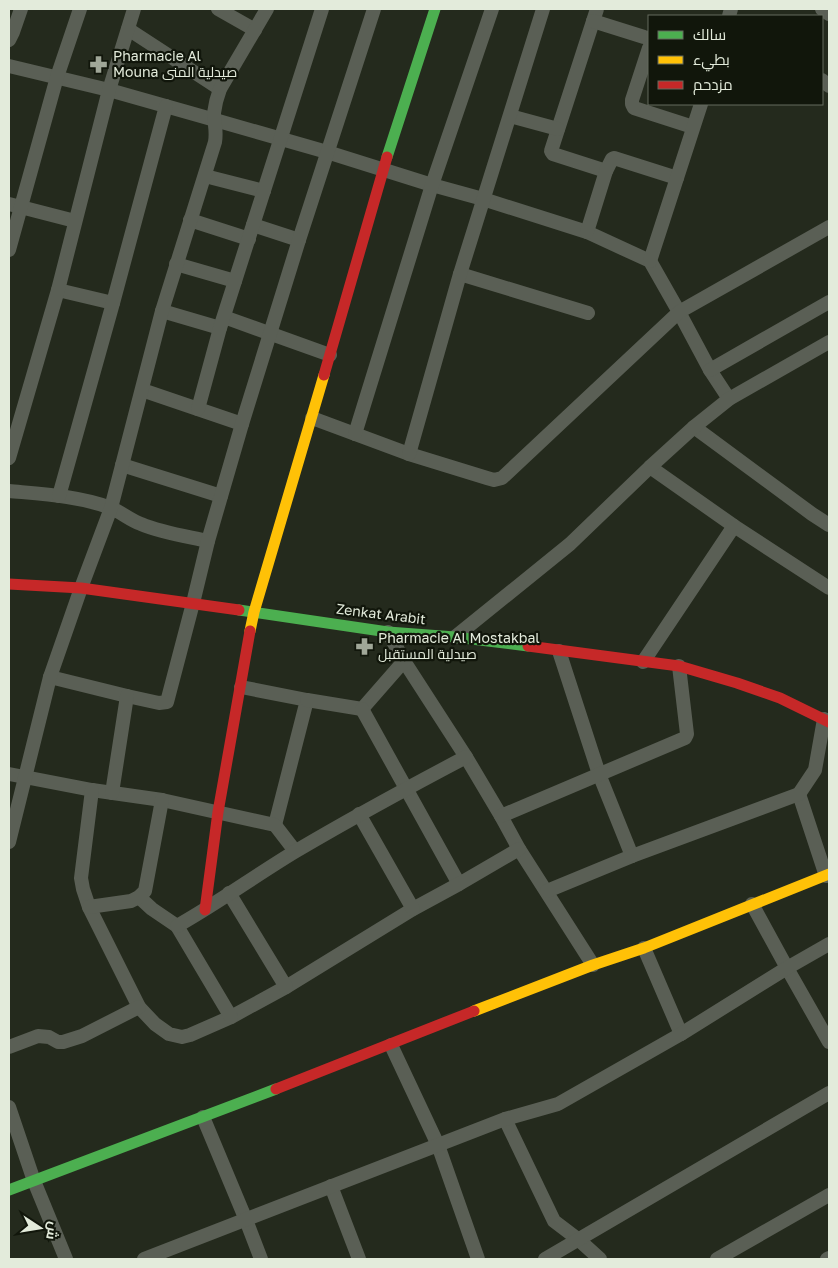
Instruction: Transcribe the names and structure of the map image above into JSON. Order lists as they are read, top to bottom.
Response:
{
  "streets": {
    "street": ["Zenkat Arabit"]
  },
  "places": {
    "pharmacy": ["Pharmacie Al Mouna صيدلية المنى", "Pharmacie Al Mostakbal صيدلية المستقبل"]
  },
  "legend": ["سالك", "بطيء", "مزدحم"],
  "north": "right"
}
